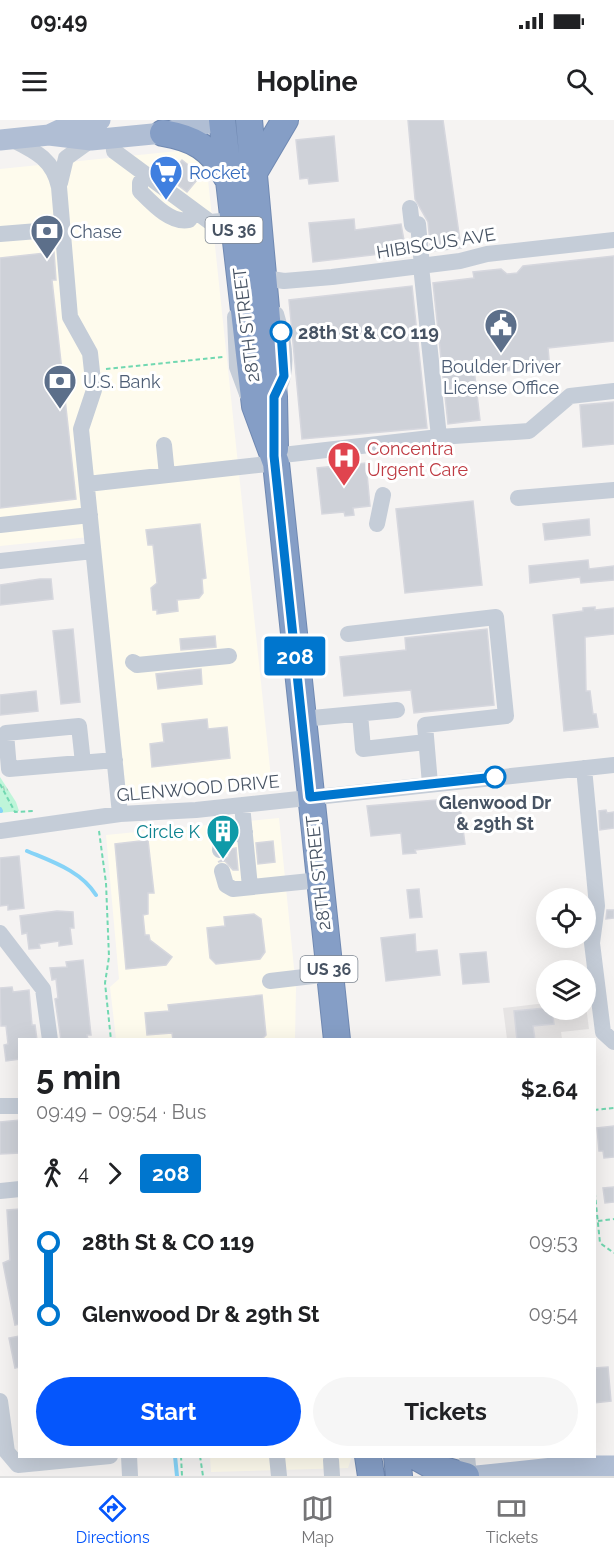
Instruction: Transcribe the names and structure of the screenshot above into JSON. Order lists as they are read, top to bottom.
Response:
{
  "streets": {
    "highway": ["US 36", "28TH STREET"],
    "street": ["HIBISCUS AVE", "GLENWOOD DRIVE"]
  },
  "crossings": [
    ["HIBISCUS AVE", "28TH STREET"],
    ["28TH STREET", "GLENWOOD DRIVE"]
  ],
  "places": {
    "supermarket": ["Rocket"],
    "bank": ["Chase", "U.S. Bank"],
    "other": ["28th St & CO 119", "Glenwood Dr & 29th St"],
    "public building": ["Boulder Driver License Office"],
    "hospital": ["Concentra Urgent Care"],
    "building": ["Circle K"]
  },
  "lines": ["bus line 208"],
  "page": {
    "status": "09:49",
    "header": "Hopline",
    "on_map": "208",
    "heading": ["5 min", "09:49 – 09:54 · Bus", "$2.64"],
    "legs": ["4", "208"],
    "list": [
      {
        "name": "28th St & CO 119",
        "value": "09:53"
      },
      {
        "name": "Glenwood Dr & 29th St",
        "value": "09:54"
      }
    ],
    "buttons": ["Start", "Tickets"],
    "tabs": ["Directions", "Map", "Tickets"]
  }
}
